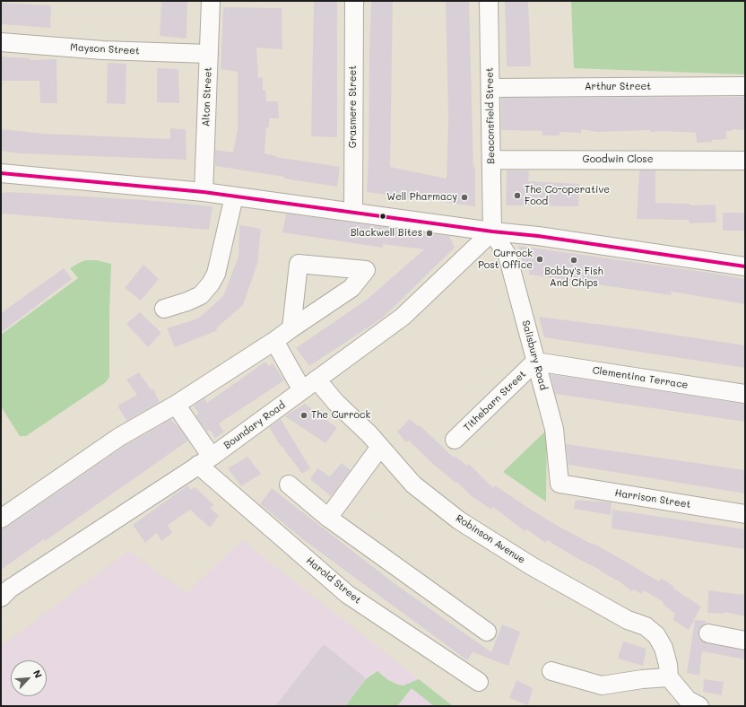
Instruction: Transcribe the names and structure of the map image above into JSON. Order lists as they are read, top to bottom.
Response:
{
  "streets": {
    "street": [
      "Mayson Street",
      "Arthur Street",
      "Alton Street",
      "Grasmere Street",
      "Beaconsfield Street",
      "Goodwin Close",
      "Salisbury Road",
      "Clementina Terrace",
      "Tithebarn Street",
      "Boundary Road",
      "Harrison Street",
      "Robinson Avenue",
      "Harold Street"
    ]
  },
  "crossings": [
    ["Mayson Street", "Alton Street"],
    ["Arthur Street", "Beaconsfield Street"],
    ["Beaconsfield Street", "Goodwin Close"],
    ["Beaconsfield Street", "Salisbury Road"],
    ["Beaconsfield Street", "Boundary Road"],
    ["Salisbury Road", "Clementina Terrace"],
    ["Salisbury Road", "Tithebarn Street"],
    ["Salisbury Road", "Boundary Road"],
    ["Salisbury Road", "Harrison Street"],
    ["Clementina Terrace", "Tithebarn Street"],
    ["Boundary Road", "Robinson Avenue"],
    ["Boundary Road", "Harold Street"]
  ],
  "places": [
    "The Co-operative Food",
    "Well Pharmacy",
    "Blackwell Bites",
    "Currock Post Office",
    "Bobby's Fish And Chips",
    "The Currock"
  ],
  "north": "top right"
}
